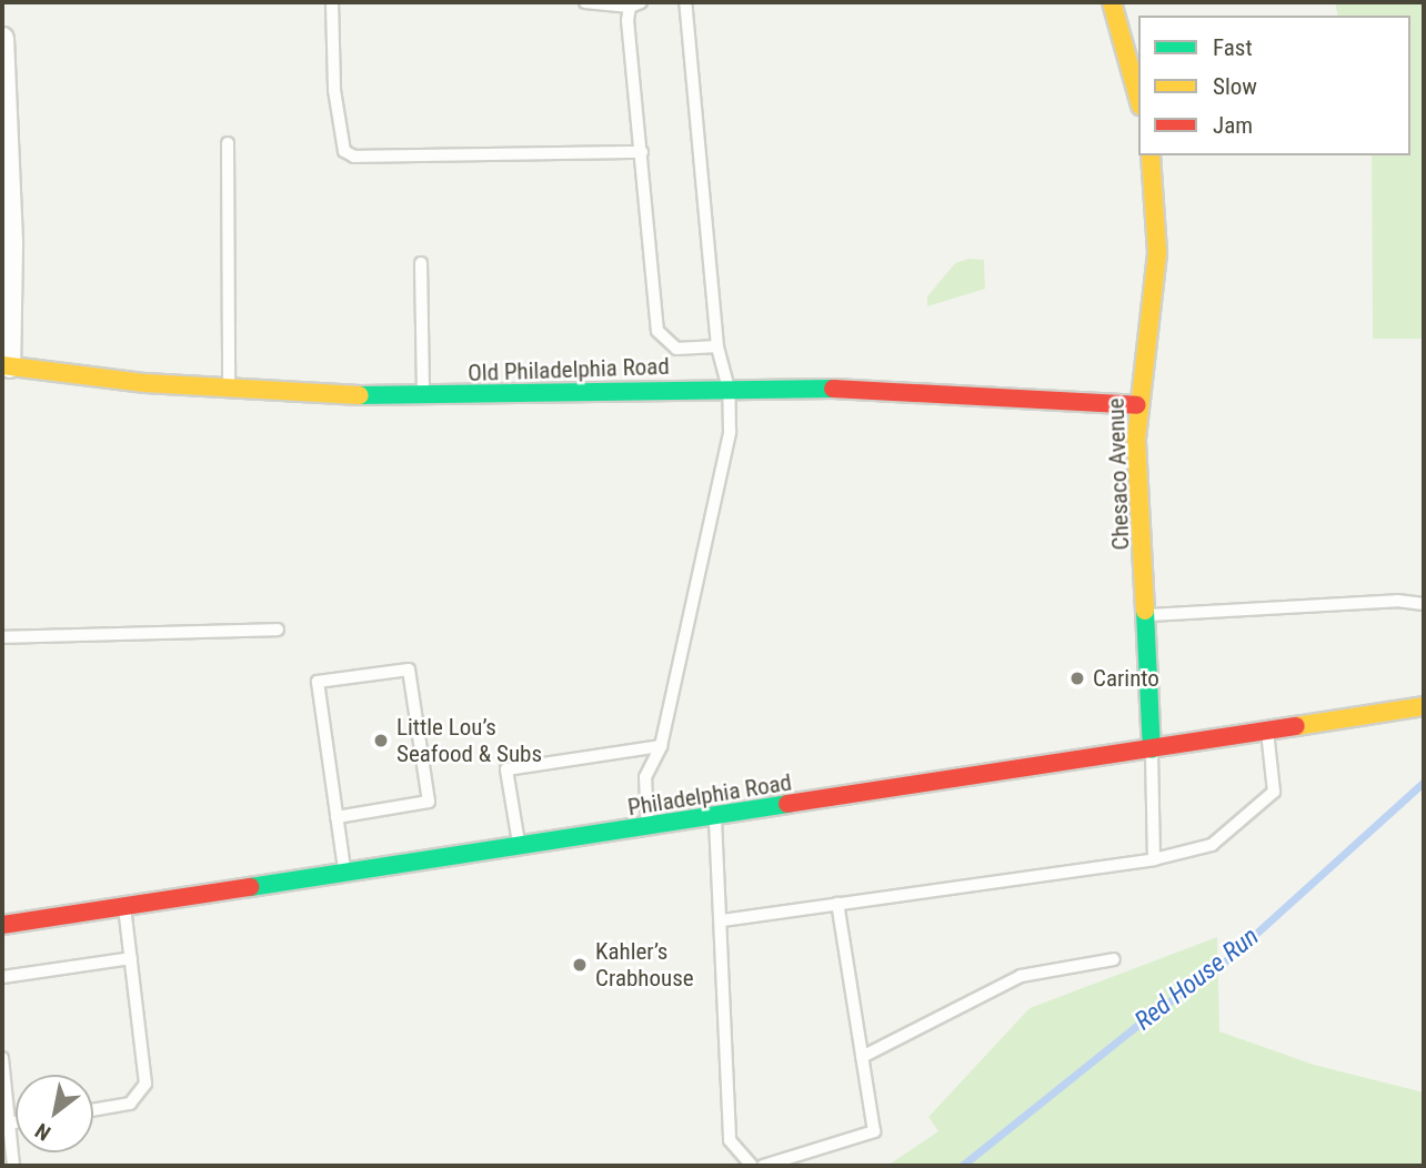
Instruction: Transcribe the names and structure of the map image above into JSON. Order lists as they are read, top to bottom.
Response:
{
  "streets": {
    "street": ["Old Philadelphia Road", "Chesaco Avenue", "Philadelphia Road"]
  },
  "crossings": [
    ["Old Philadelphia Road", "Chesaco Avenue"],
    ["Chesaco Avenue", "Philadelphia Road"]
  ],
  "water": ["Red House Run"],
  "places": ["Carinto", "Little Lou’s Seafood & Subs", "Kahler’s Crabhouse"],
  "legend": ["Fast", "Slow", "Jam"],
  "north": "bottom left"
}
